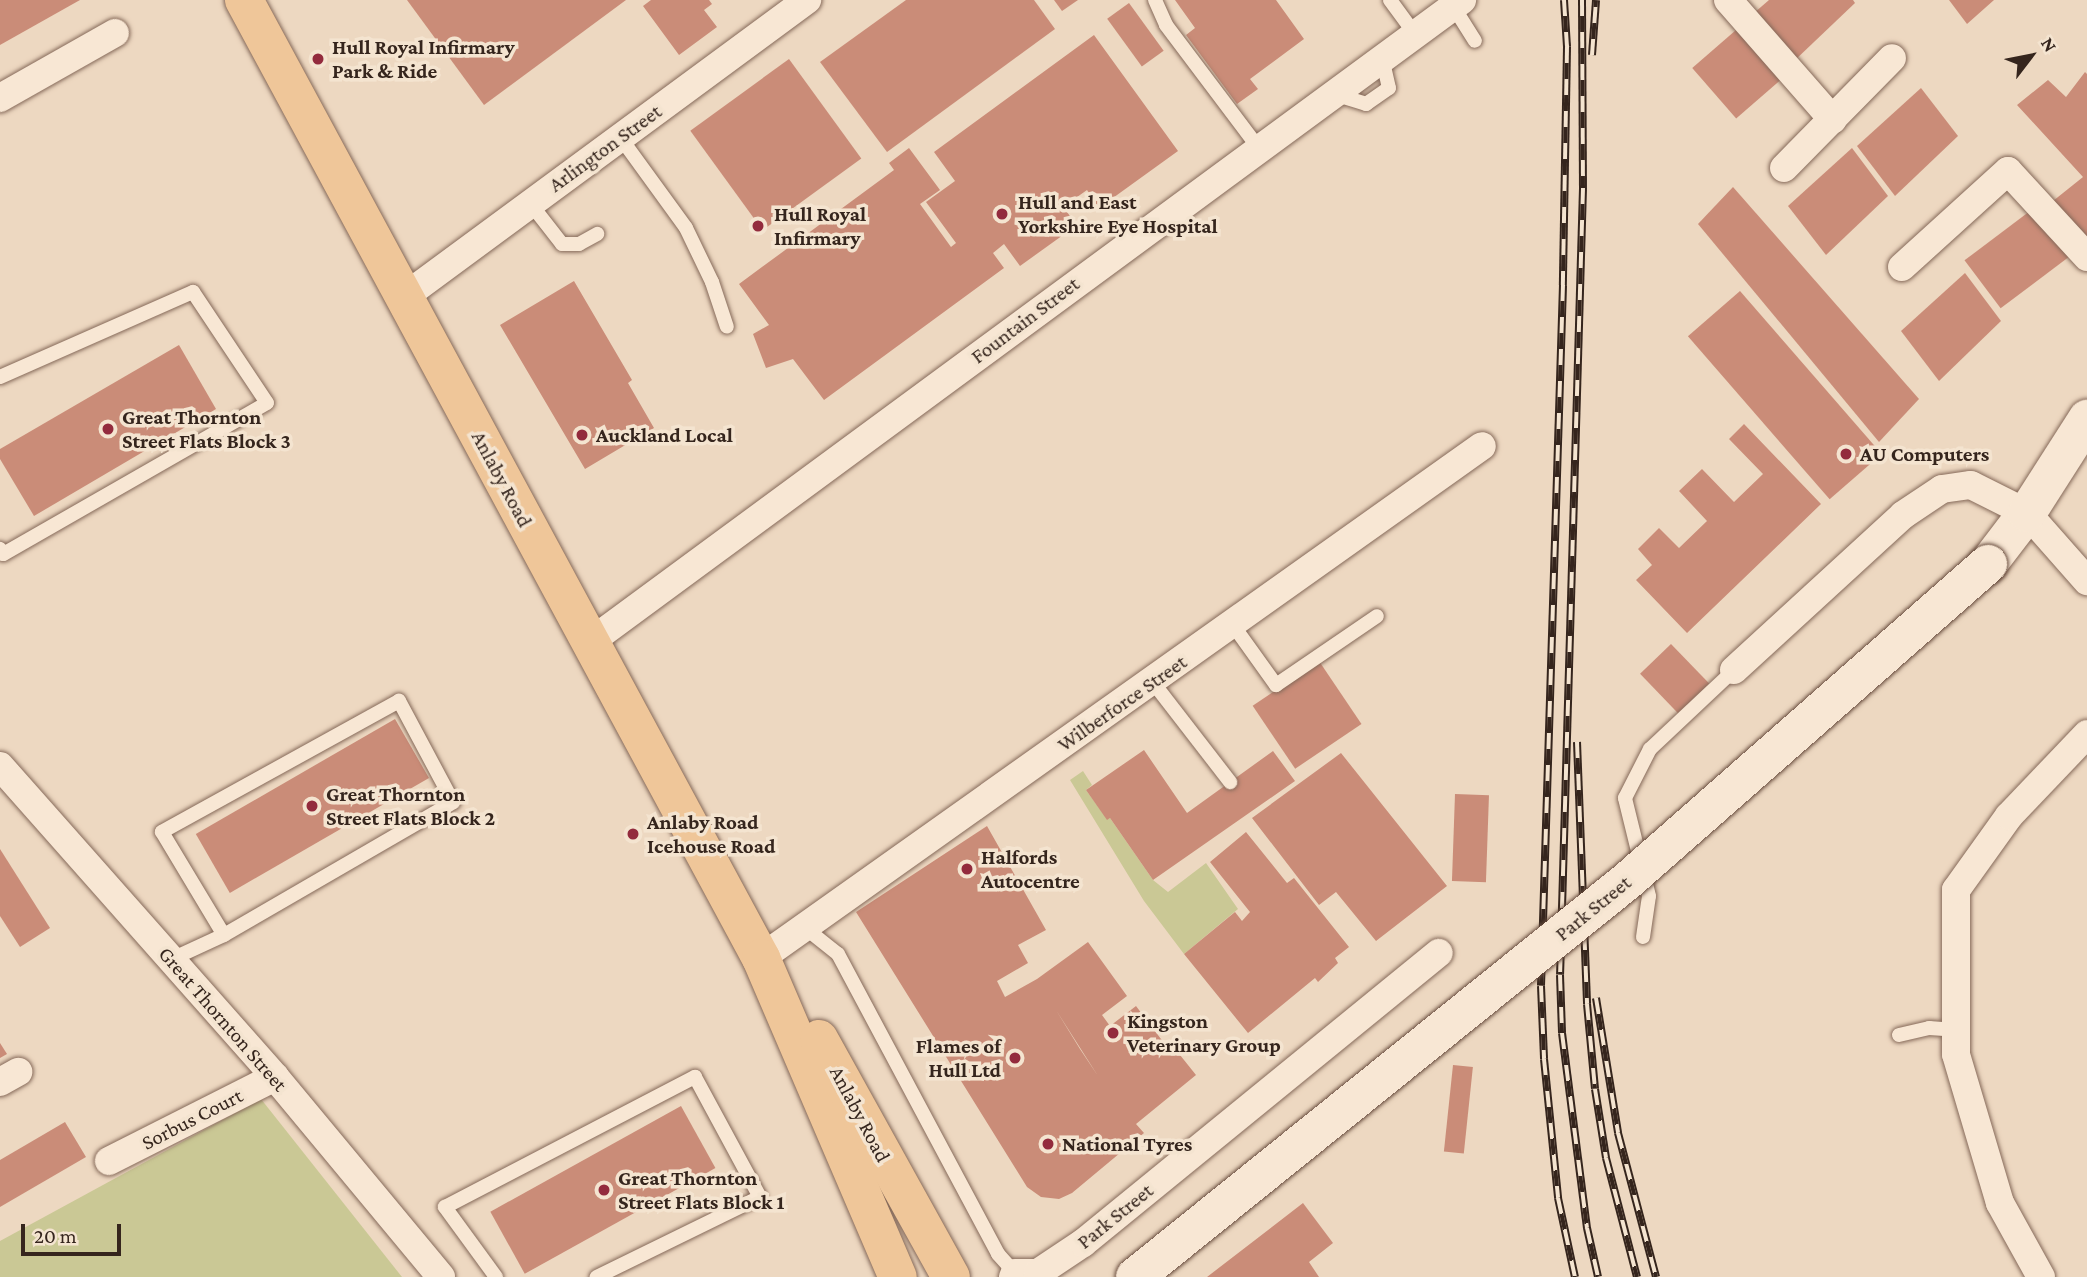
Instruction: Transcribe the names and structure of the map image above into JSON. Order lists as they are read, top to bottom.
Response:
{
  "streets": {
    "main road": ["Anlaby Road"],
    "street": [
      "Arlington Street",
      "Fountain Street",
      "Wilberforce Street",
      "Park Street",
      "Great Thornton Street",
      "Sorbus Court"
    ]
  },
  "crossings": [
    ["Arlington Street", "Anlaby Road"],
    ["Fountain Street", "Anlaby Road"],
    ["Anlaby Road", "Wilberforce Street"],
    ["Great Thornton Street", "Sorbus Court"]
  ],
  "places": [
    "Hull Royal Infirmary Park & Ride",
    "Hull and East Yorkshire Eye Hospital",
    "Hull Royal Infirmary",
    "Great Thornton Street Flats Block 3",
    "Auckland Local",
    "AU Computers",
    "Great Thornton Street Flats Block 2",
    "Anlaby Road Icehouse Road",
    "Halfords Autocentre",
    "Kingston Veterinary Group",
    "Flames of Hull Ltd",
    "National Tyres",
    "Great Thornton Street Flats Block 1"
  ],
  "scale_bar": "20 m",
  "north": "top right"
}
